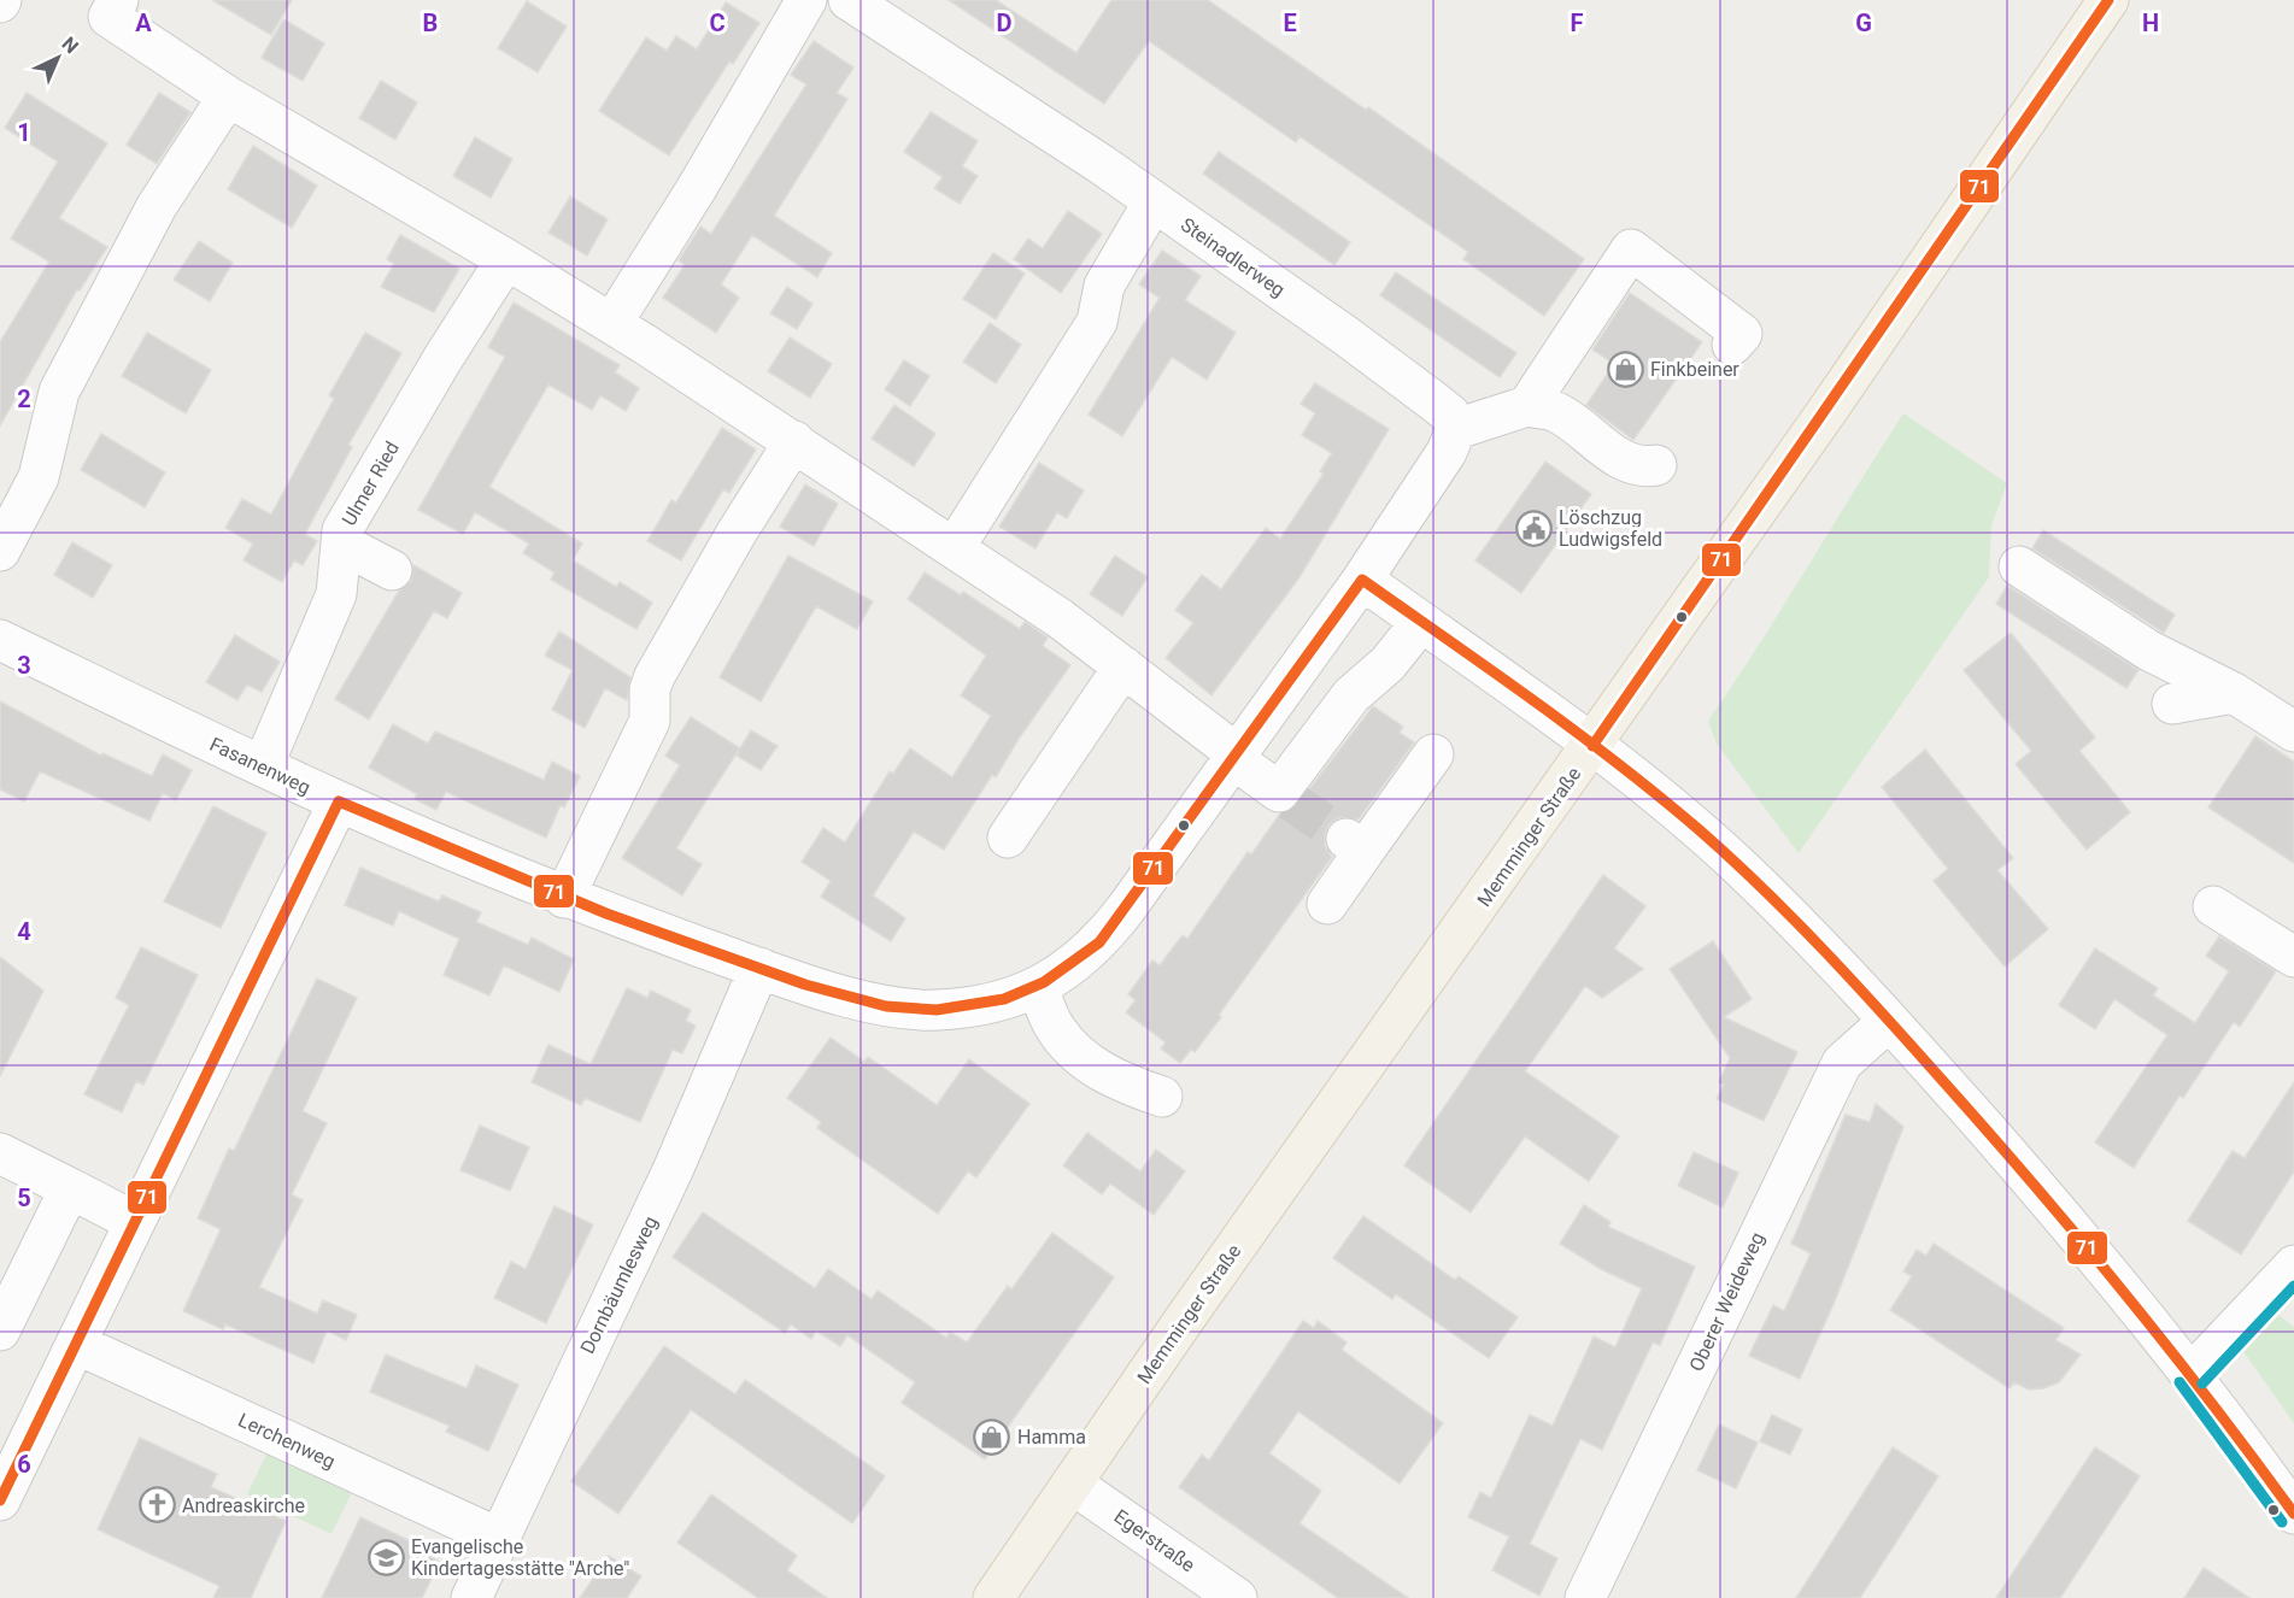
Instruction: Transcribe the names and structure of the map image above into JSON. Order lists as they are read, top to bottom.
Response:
{
  "streets": {
    "main road": ["Memminger Straße"],
    "street": [
      "Steinadlerweg",
      "Ulmer Ried",
      "Fasanenweg",
      "Dornbäumlesweg",
      "Oberer Weideweg",
      "Lerchenweg",
      "Egerstraße"
    ]
  },
  "crossings": [
    ["Ulmer Ried", "Fasanenweg"],
    ["Fasanenweg", "Dornbäumlesweg"],
    ["Memminger Straße", "Egerstraße"],
    ["Dornbäumlesweg", "Lerchenweg"]
  ],
  "places": {
    "shop": ["Finkbeiner", "Hamma"],
    "public building": ["Löschzug Ludwigsfeld"],
    "church": ["Andreaskirche"],
    "school or university": ["Evangelische Kindertagesstätte \"Arche\""]
  },
  "lines": ["transit line 71", "transit line 5"],
  "north": "top right",
  "grid": {
    "columns": [
      "A",
      "B",
      "C",
      "D",
      "E",
      "F",
      "G",
      "H"
    ],
    "rows": [
      "1",
      "2",
      "3",
      "4",
      "5",
      "6"
    ]
  }
}
